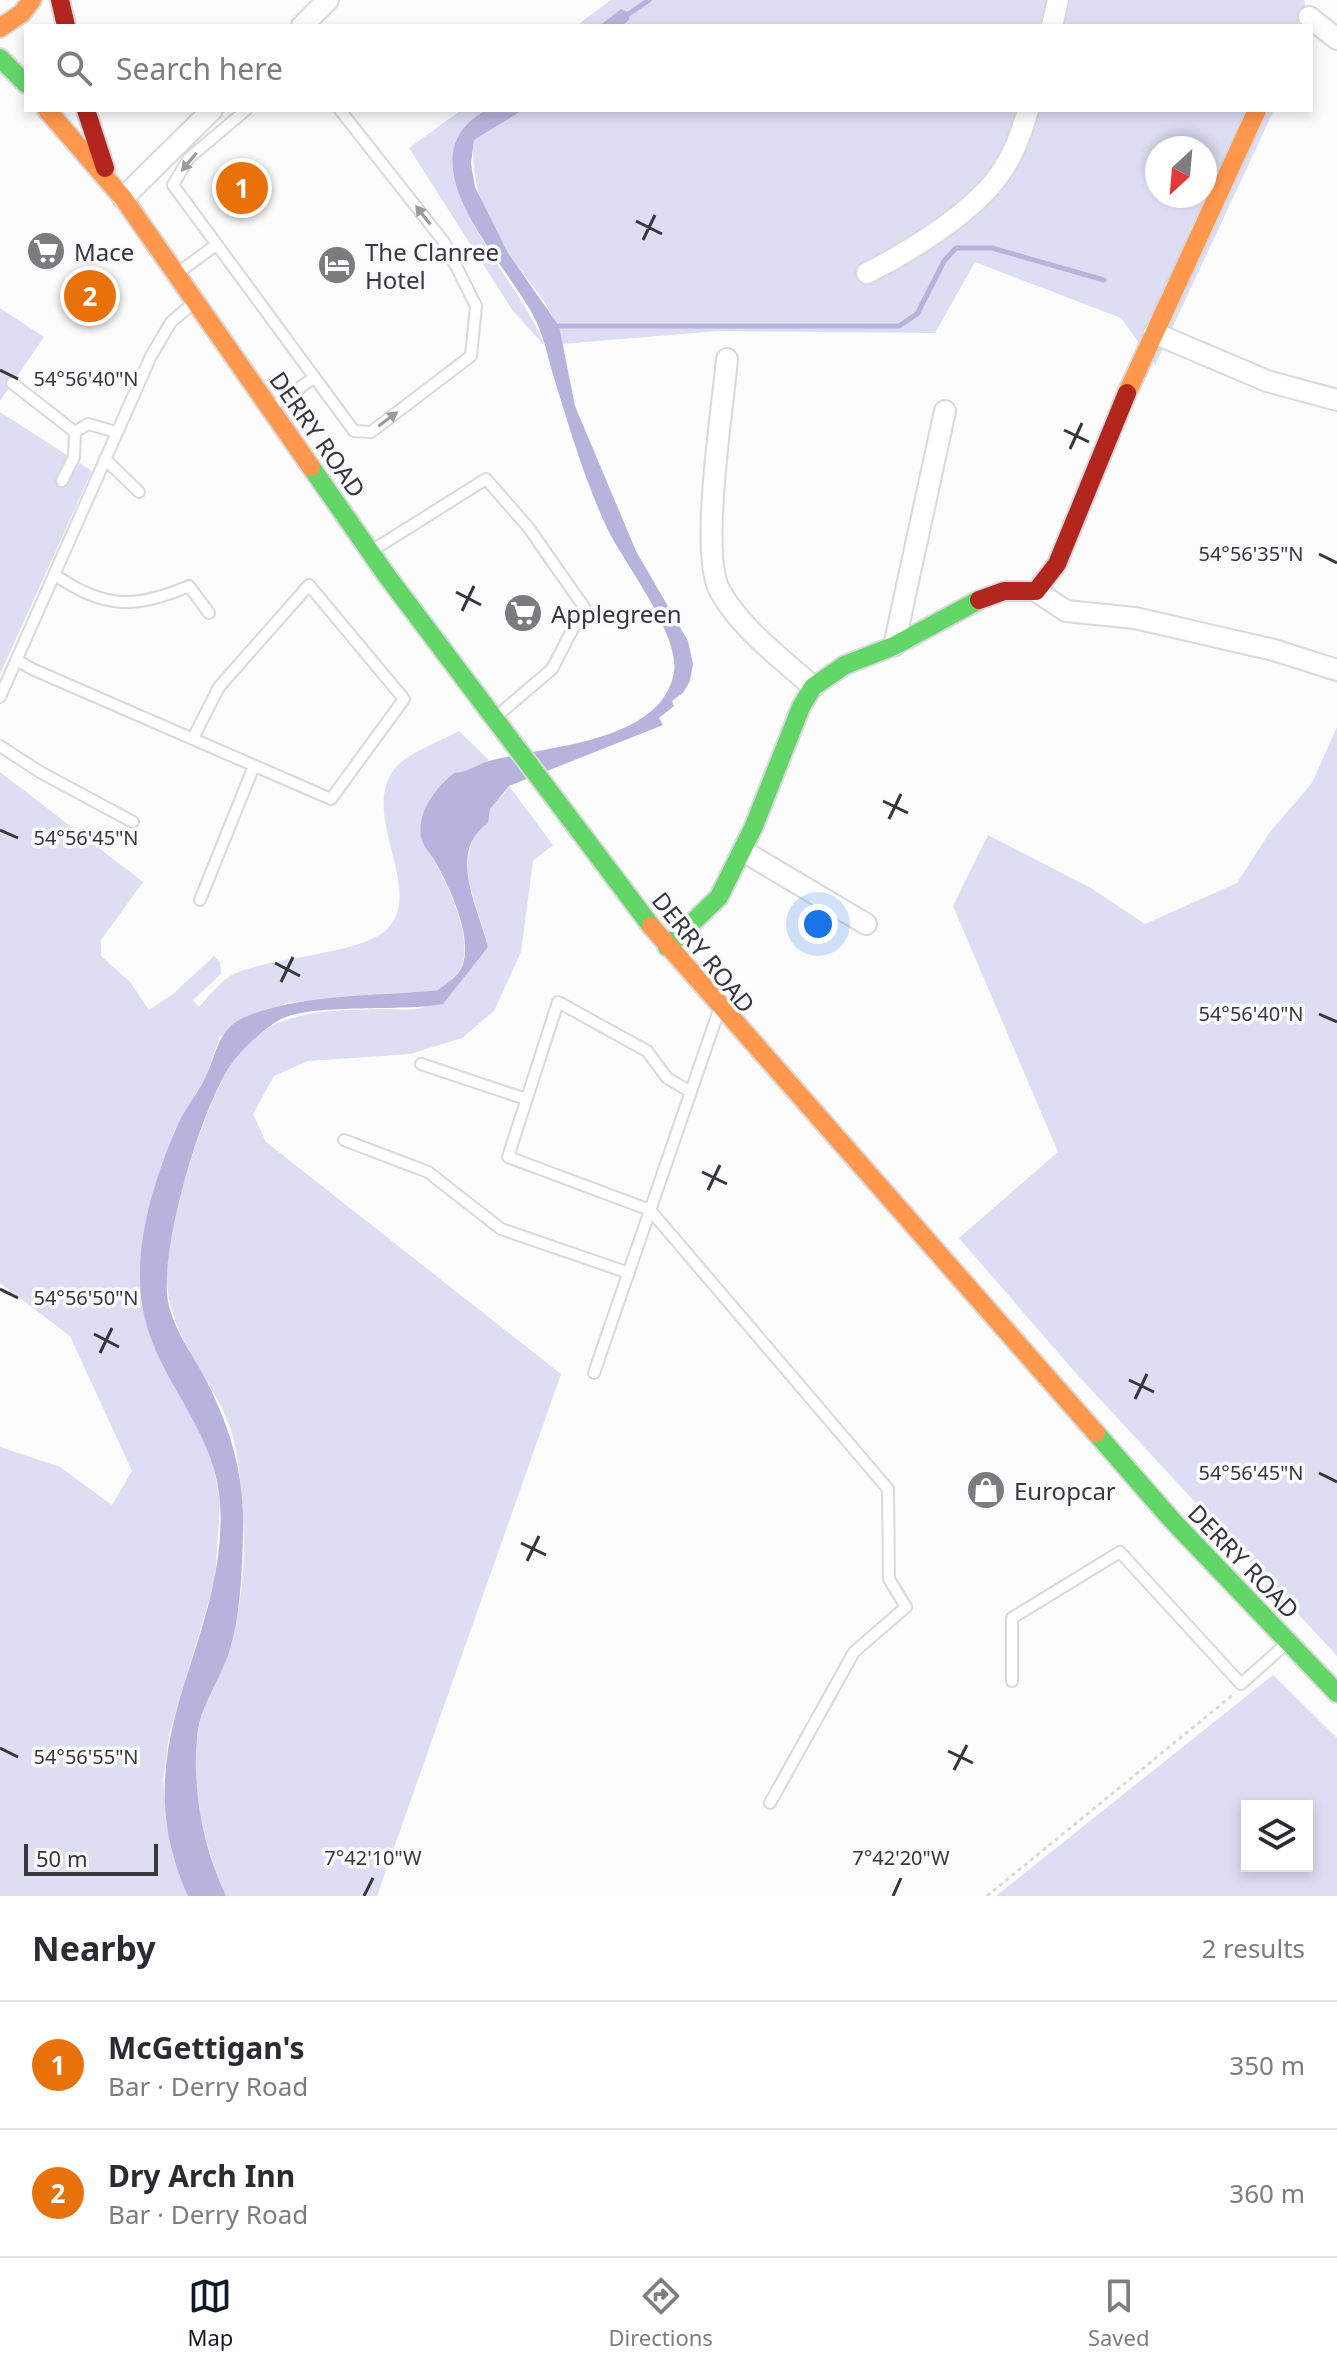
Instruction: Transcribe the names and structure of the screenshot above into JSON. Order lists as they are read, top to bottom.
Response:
{
  "streets": {
    "main road": ["DERRY ROAD"]
  },
  "places": {
    "supermarket": ["Mace", "Applegreen"],
    "hotel": ["The Clanree Hotel"],
    "shop": ["Europcar"]
  },
  "scale_bar": "50 m",
  "north": "bottom left",
  "page": {
    "search": "Search here",
    "pins": ["1", "2"],
    "scale": "50 m",
    "heading": ["Nearby", "2 results"],
    "list": [
      {
        "mark": "1",
        "name": "McGettigan's",
        "note": "Bar · Derry Road",
        "value": "350 m"
      },
      {
        "mark": "2",
        "name": "Dry Arch Inn",
        "note": "Bar · Derry Road",
        "value": "360 m"
      }
    ],
    "nav": ["Map", "Directions", "Saved"]
  },
  "coordinates": [
    "54°56'40\"N",
    "54°56'35\"N",
    "54°56'45\"N",
    "54°56'50\"N",
    "54°56'55\"N",
    "7°42'10\"W",
    "7°42'20\"W"
  ]
}
